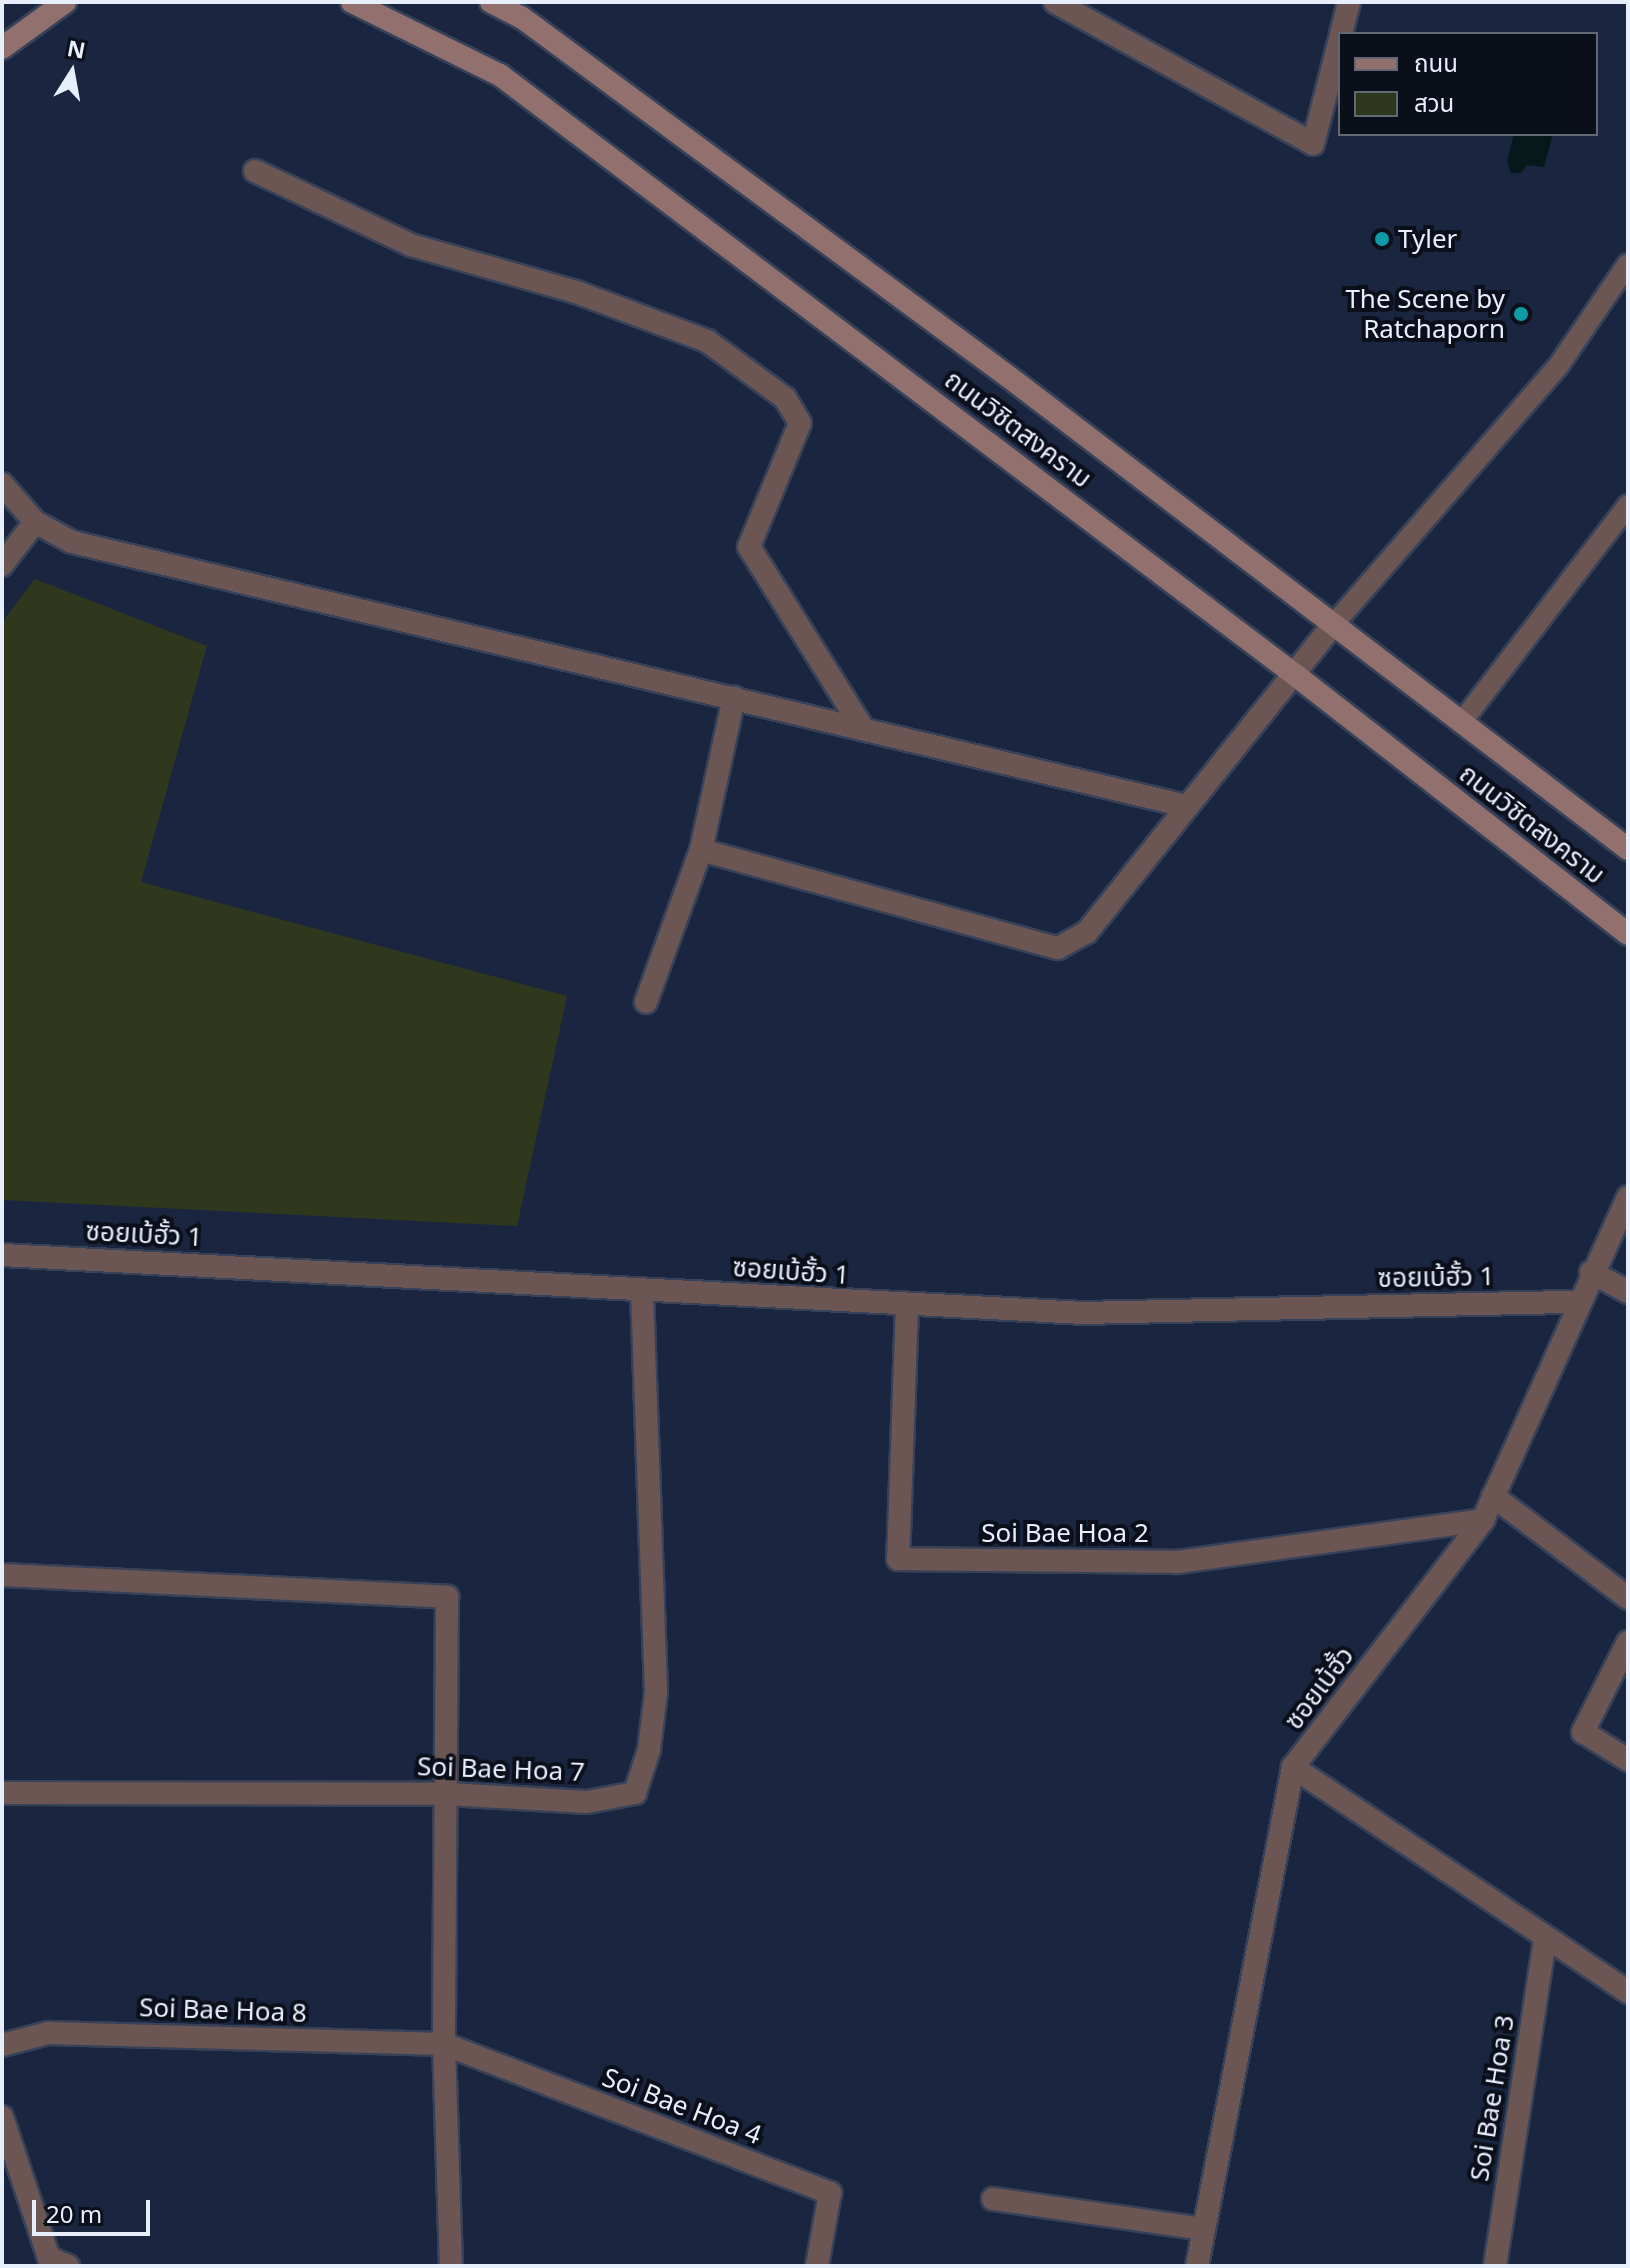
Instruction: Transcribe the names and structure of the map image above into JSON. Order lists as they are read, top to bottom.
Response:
{
  "streets": {
    "main road": ["ถนนวิชิตสงคราม"],
    "street": [
      "ซอยเบ้ฮั้ว 1",
      "Soi Bae Hoa 2",
      "ซอยเบ้ฮั้ว",
      "Soi Bae Hoa 7",
      "Soi Bae Hoa 8",
      "Soi Bae Hoa 3",
      "Soi Bae Hoa 4"
    ]
  },
  "crossings": [
    ["ซอยเบ้ฮั้ว 1", "Soi Bae Hoa 2"],
    ["ซอยเบ้ฮั้ว 1", "ซอยเบ้ฮั้ว"],
    ["ซอยเบ้ฮั้ว 1", "Soi Bae Hoa 7"],
    ["Soi Bae Hoa 2", "ซอยเบ้ฮั้ว"],
    ["Soi Bae Hoa 8", "Soi Bae Hoa 4"]
  ],
  "places": ["Tyler", "The Scene by Ratchaporn"],
  "legend": ["ถนน", "สวน"],
  "scale_bar": "20 m",
  "north": "top"
}
